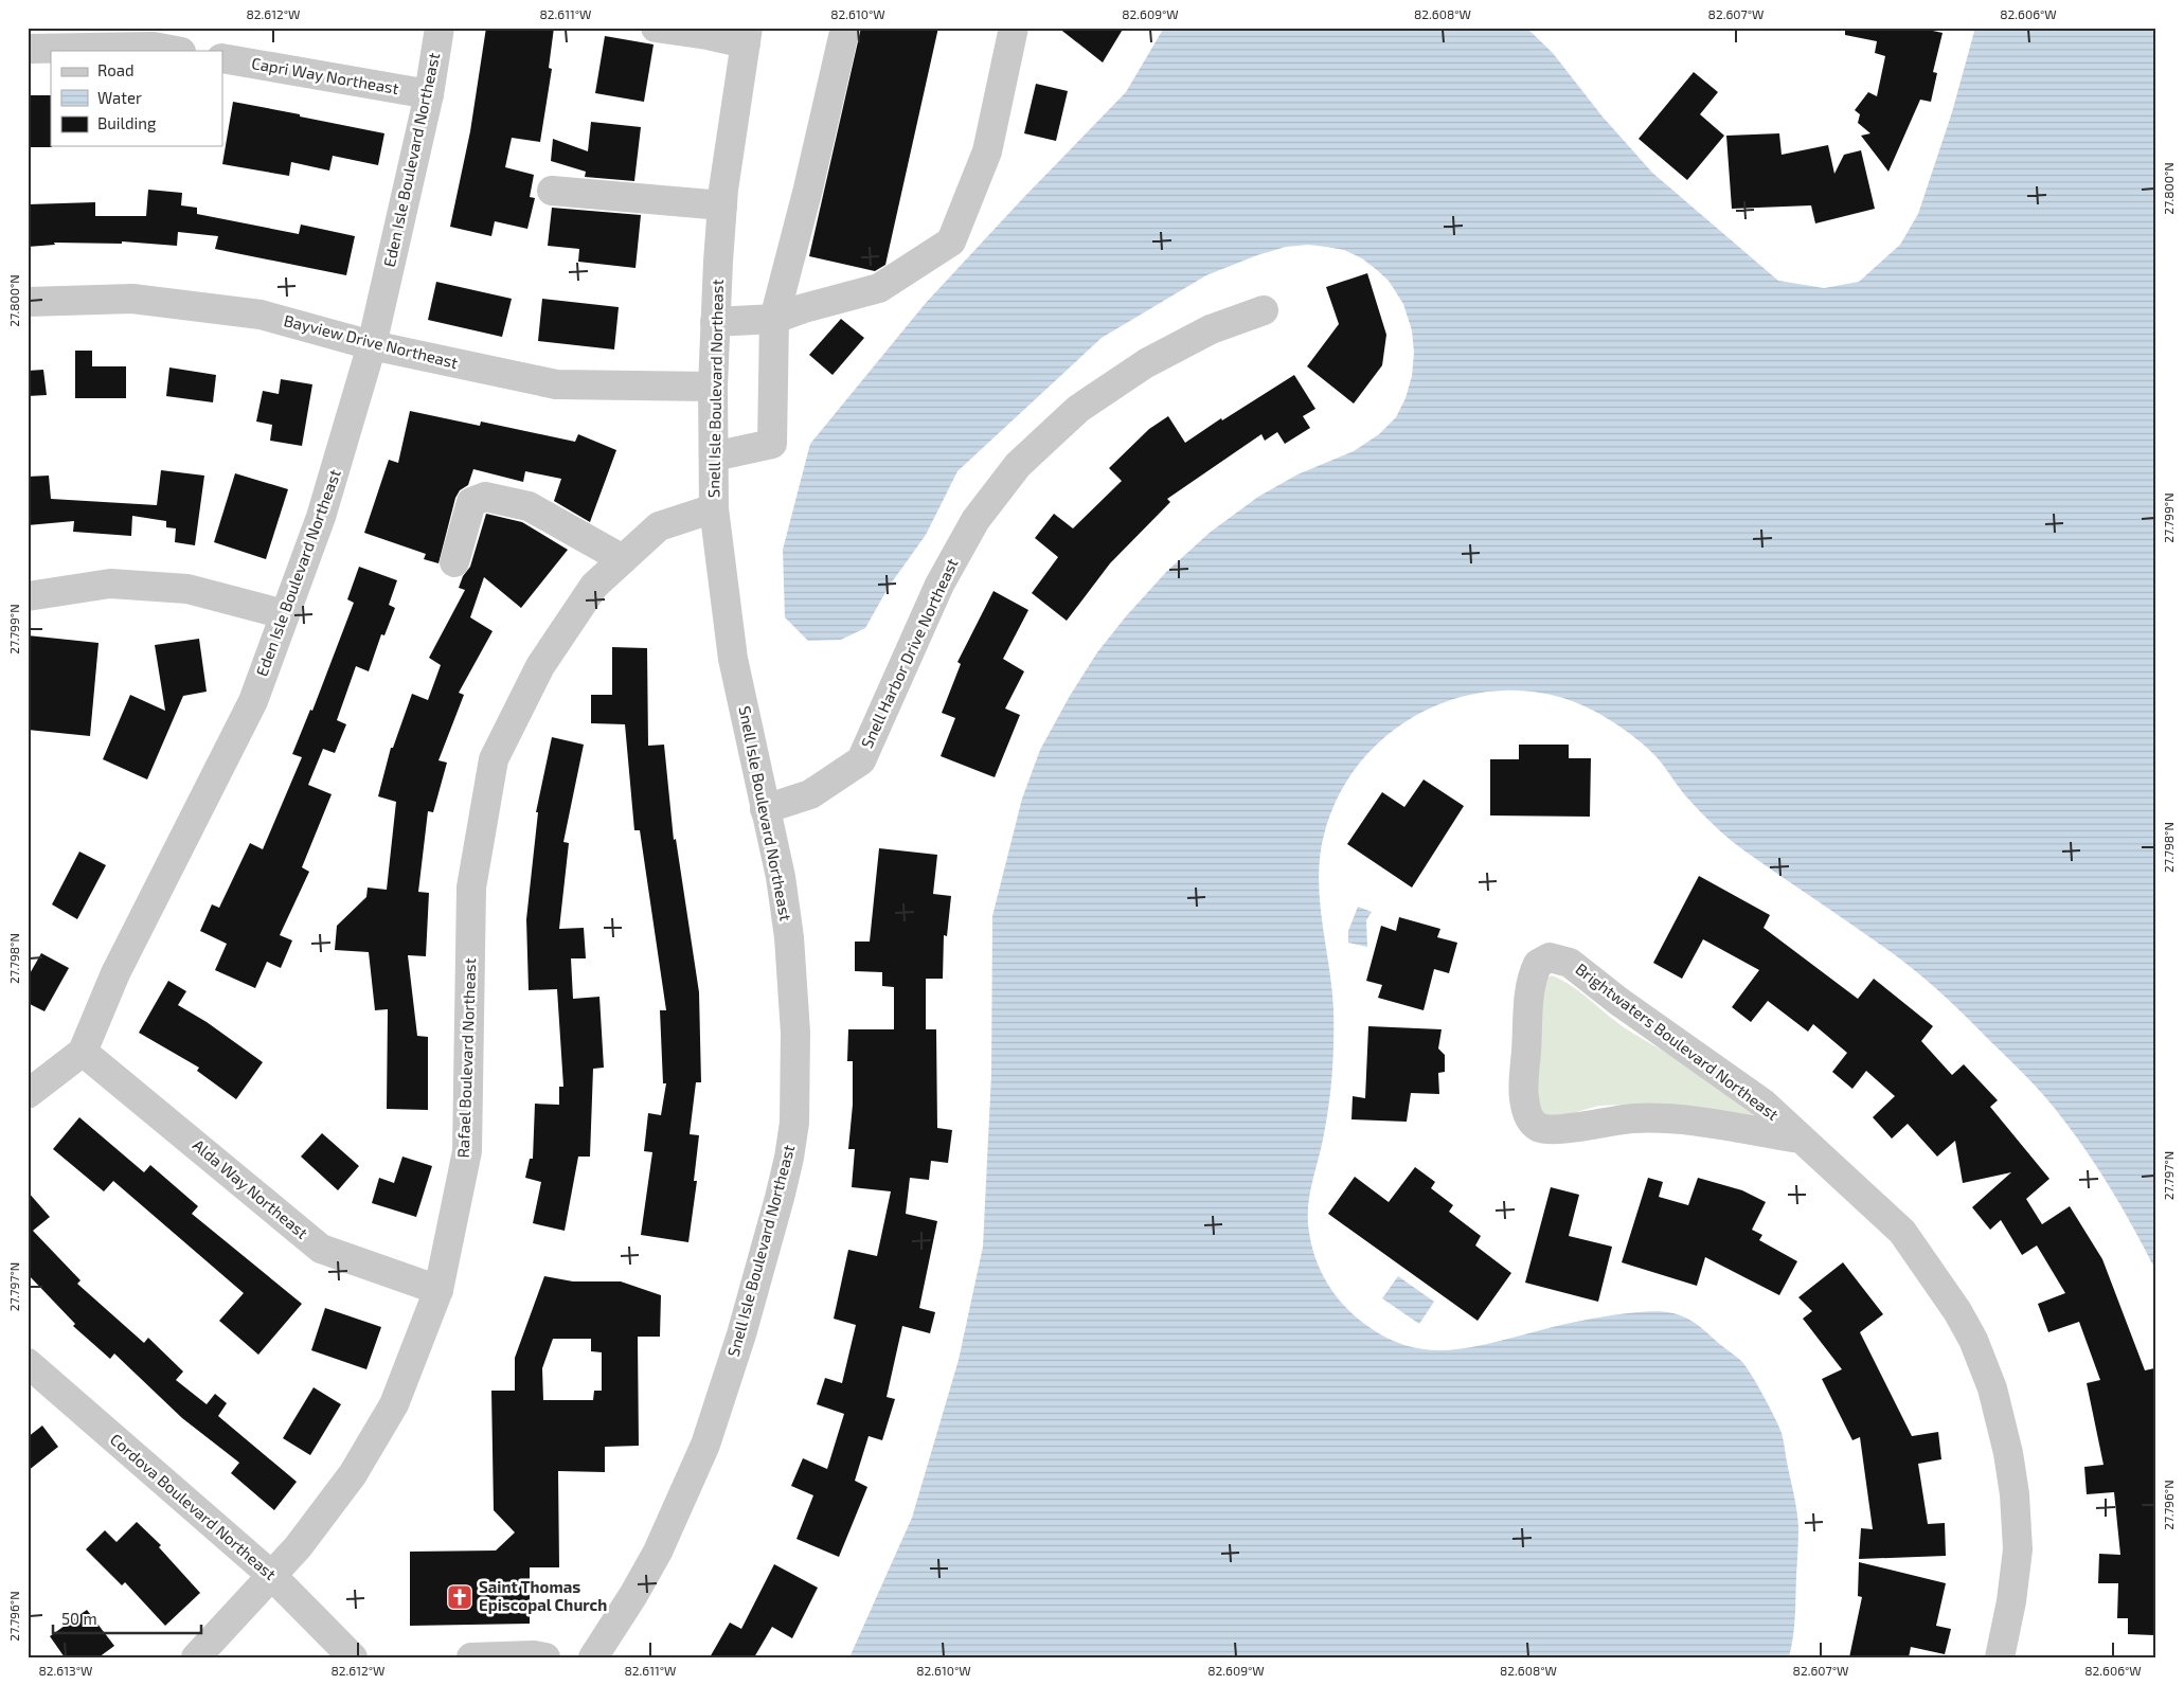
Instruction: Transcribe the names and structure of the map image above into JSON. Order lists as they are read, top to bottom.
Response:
{
  "streets": {
    "street": [
      "Capri Way Northeast",
      "Eden Isle Boulevard Northeast",
      "Bayview Drive Northeast",
      "Snell Isle Boulevard Northeast",
      "Snell Harbor Drive Northeast",
      "Brightwaters Boulevard Northeast",
      "Rafael Boulevard Northeast",
      "Alda Way Northeast",
      "Cordova Boulevard Northeast"
    ]
  },
  "crossings": [
    ["Capri Way Northeast", "Eden Isle Boulevard Northeast"],
    ["Eden Isle Boulevard Northeast", "Bayview Drive Northeast"],
    ["Eden Isle Boulevard Northeast", "Alda Way Northeast"],
    ["Bayview Drive Northeast", "Snell Isle Boulevard Northeast"],
    ["Snell Isle Boulevard Northeast", "Snell Harbor Drive Northeast"],
    ["Snell Isle Boulevard Northeast", "Rafael Boulevard Northeast"],
    ["Rafael Boulevard Northeast", "Alda Way Northeast"],
    ["Rafael Boulevard Northeast", "Cordova Boulevard Northeast"]
  ],
  "places": {
    "church": ["Saint Thomas Episcopal Church"]
  },
  "legend": ["Road", "Water", "Building"],
  "scale_bar": "50 m",
  "coordinates": [
    "82.612°W",
    "82.611°W",
    "82.610°W",
    "82.609°W",
    "82.608°W",
    "82.607°W",
    "82.606°W",
    "27.800°N",
    "27.799°N",
    "27.798°N",
    "27.797°N",
    "27.796°N",
    "82.613°W"
  ]
}
